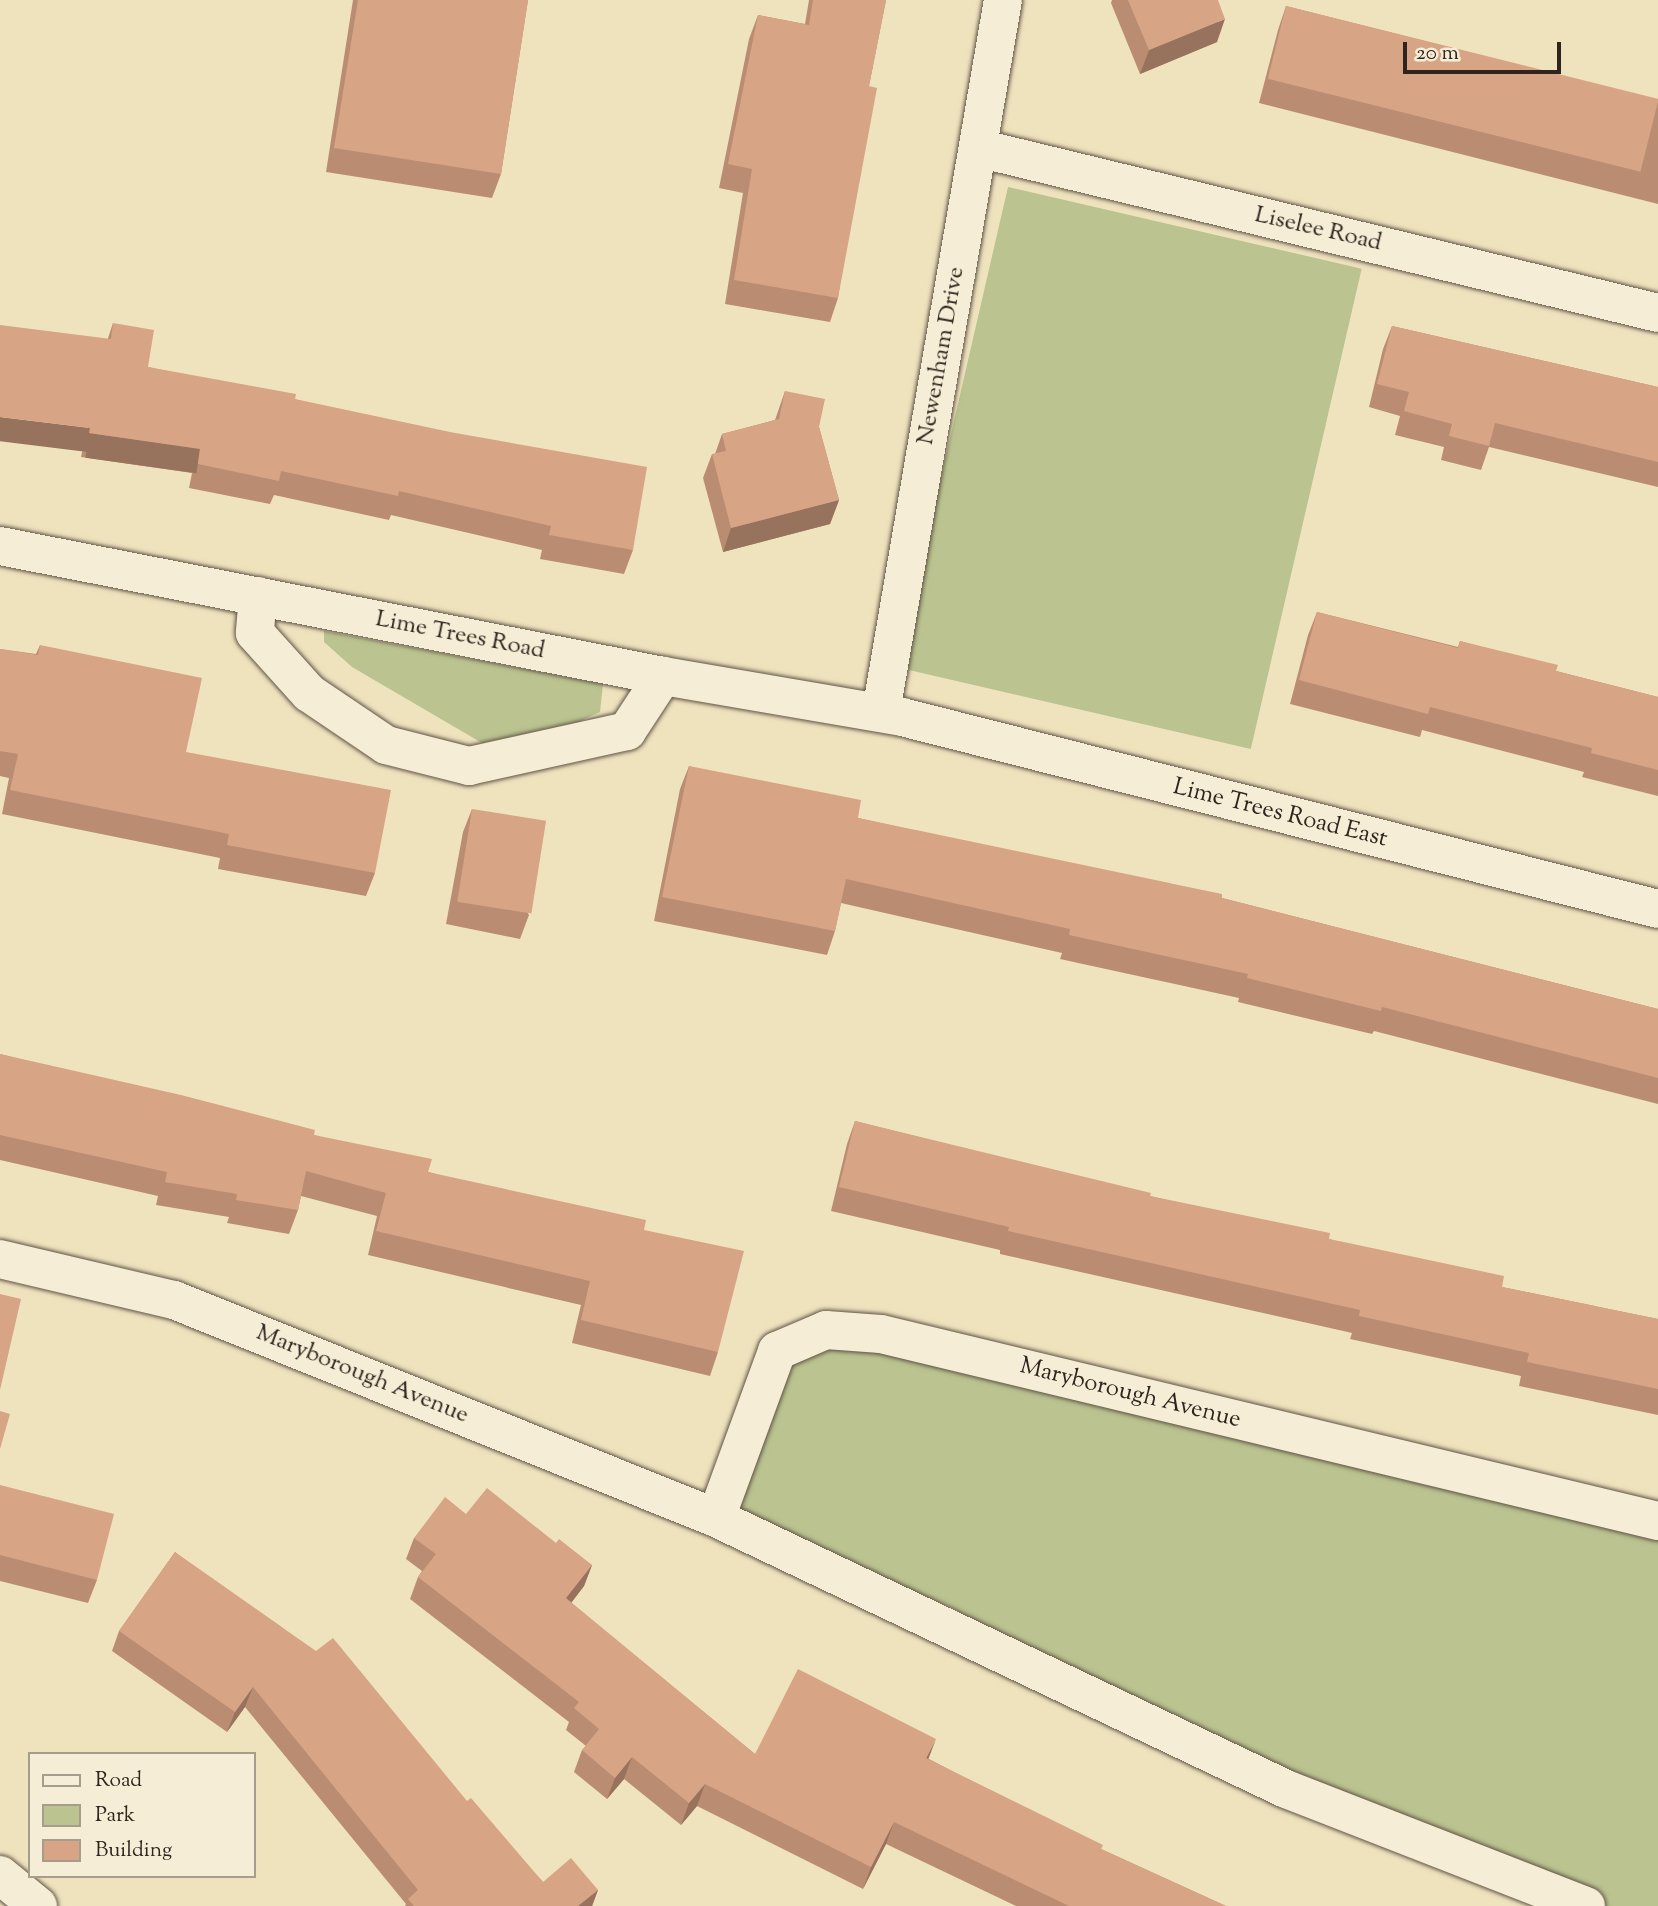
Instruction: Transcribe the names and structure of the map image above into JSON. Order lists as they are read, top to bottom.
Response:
{
  "streets": {
    "street": [
      "Liselee Road",
      "Newenham Drive",
      "Lime Trees Road",
      "Lime Trees Road East",
      "Maryborough Avenue"
    ]
  },
  "crossings": [
    ["Liselee Road", "Newenham Drive"],
    ["Newenham Drive", "Lime Trees Road"],
    ["Newenham Drive", "Lime Trees Road East"],
    ["Lime Trees Road", "Lime Trees Road East"]
  ],
  "legend": ["Road", "Park", "Building"],
  "scale_bar": "20 m"
}
